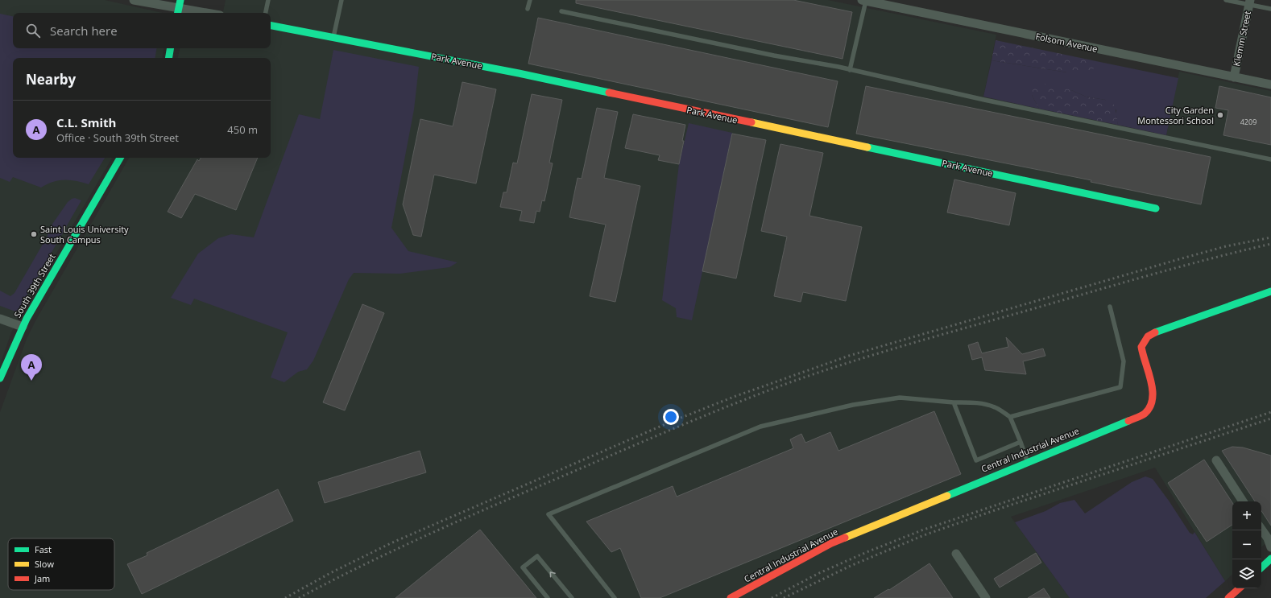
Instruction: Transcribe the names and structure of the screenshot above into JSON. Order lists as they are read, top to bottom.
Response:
{
  "streets": {
    "street": [
      "Klemm Street",
      "Folsom Avenue",
      "Park Avenue",
      "South 39th Street",
      "Central Industrial Avenue"
    ]
  },
  "crossings": [
    ["Klemm Street", "Folsom Avenue"]
  ],
  "places": ["City Garden Montessori School", "Saint Louis University South Campus"],
  "house_numbers": ["4209"],
  "legend": ["Fast", "Slow", "Jam"],
  "page": {
    "search": "Search here",
    "heading": "Nearby",
    "list": [
      {
        "mark": "A",
        "name": "C.L. Smith",
        "note": "Office · South 39th Street",
        "value": "450 m"
      }
    ],
    "pins": "A",
    "map_buttons": ["+", "−"]
  }
}
